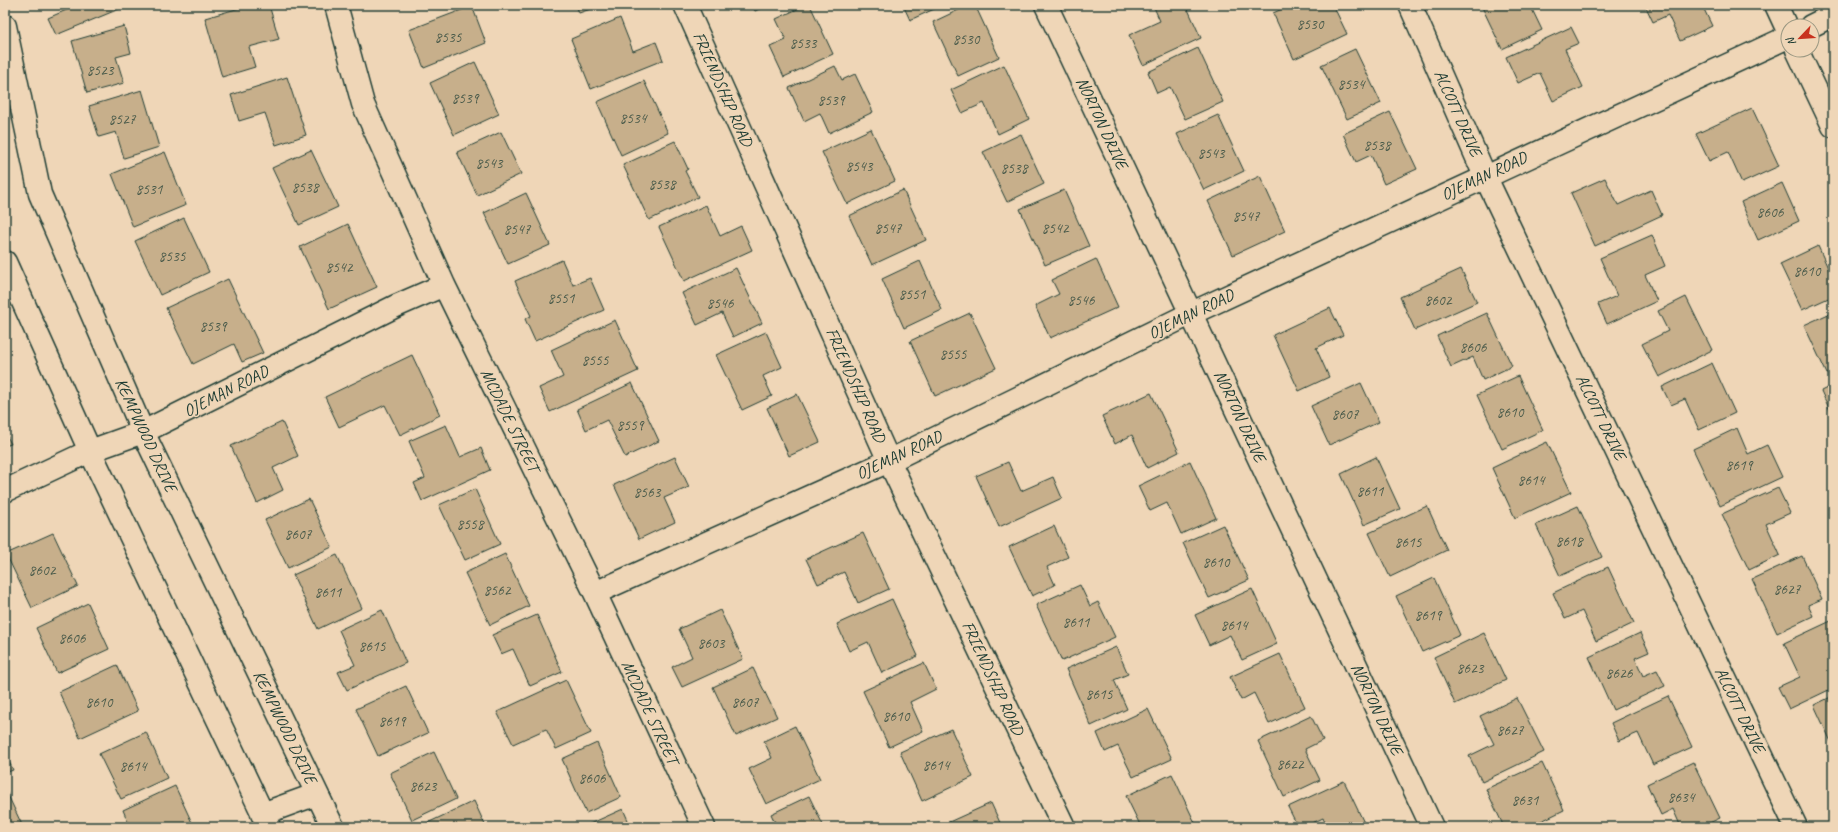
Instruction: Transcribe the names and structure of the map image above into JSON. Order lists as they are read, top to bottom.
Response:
{
  "streets": {
    "street": [
      "FRIENDSHIP ROAD",
      "ALCOTT DRIVE",
      "NORTON DRIVE",
      "OJEMAN ROAD",
      "MCDADE STREET",
      "KEMPWOOD DRIVE"
    ]
  },
  "crossings": [
    ["FRIENDSHIP ROAD", "OJEMAN ROAD"],
    ["ALCOTT DRIVE", "OJEMAN ROAD"],
    ["NORTON DRIVE", "OJEMAN ROAD"],
    ["OJEMAN ROAD", "MCDADE STREET"],
    ["OJEMAN ROAD", "KEMPWOOD DRIVE"]
  ],
  "house_numbers": [
    "8530",
    "8535",
    "8530",
    "8533",
    "8523",
    "8534",
    "8539",
    "8539",
    "8534",
    "8527",
    "8538",
    "8543",
    "8543",
    "8543",
    "8538",
    "8538",
    "8538",
    "8531",
    "8606",
    "8547",
    "8547",
    "8542",
    "8547",
    "8535",
    "8542",
    "8610",
    "8551",
    "8551",
    "8546",
    "8602",
    "8546",
    "8539",
    "8606",
    "8555",
    "8555",
    "8610",
    "8607",
    "8559",
    "8619",
    "8614",
    "8611",
    "8563",
    "8558",
    "8607",
    "8618",
    "8615",
    "8610",
    "8602",
    "8627",
    "8562",
    "8611",
    "8619",
    "8611",
    "8614",
    "8606",
    "8603",
    "8615",
    "8623",
    "8626",
    "8615",
    "8610",
    "8607",
    "8610",
    "8619",
    "8627",
    "8622",
    "8614",
    "8614",
    "8606",
    "8623",
    "8634",
    "8631"
  ],
  "north": "bottom left"
}
